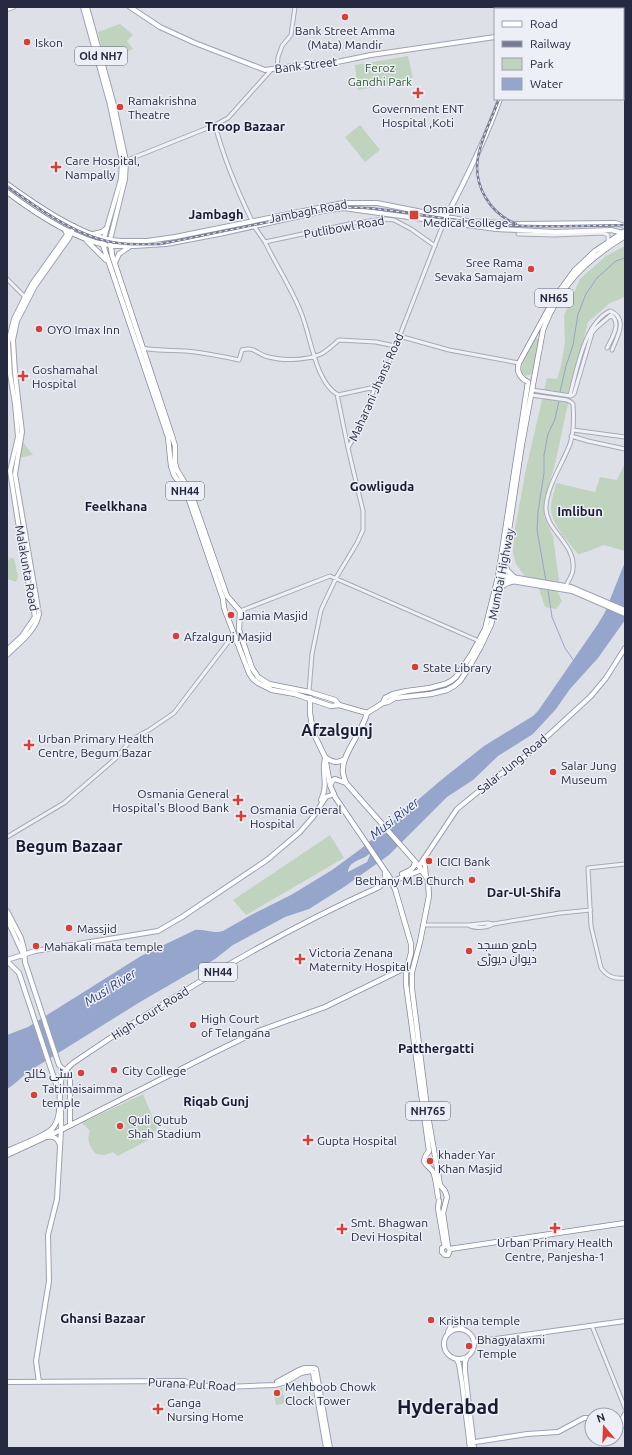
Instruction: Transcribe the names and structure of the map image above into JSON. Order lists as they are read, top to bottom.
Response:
{
  "streets": {
    "highway": [
      "NH65",
      "NH44",
      "Mumbai Highway",
      "High Court Road",
      "NH765"
    ],
    "main road": [
      "Old NH7",
      "Bank Street",
      "Jambagh Road",
      "Malakunta Road",
      "Salar Jung Road",
      "Purana Pul Road"
    ],
    "street": ["Putlibowl Road", "Maharani Jhansi Road"]
  },
  "crossings": [
    ["Old NH7", "Jambagh Road"],
    ["Old NH7", "NH44"],
    ["Jambagh Road", "NH44"],
    ["Putlibowl Road", "Maharani Jhansi Road"],
    ["NH65", "Mumbai Highway"]
  ],
  "districts": [
    "Troop Bazaar",
    "Jambagh",
    "Gowliguda",
    "Feelkhana",
    "Imlibun",
    "Afzalgunj",
    "Begum Bazaar",
    "Dar-Ul-Shifa",
    "Patthergatti",
    "Riqab Gunj",
    "Ghansi Bazaar",
    "Hyderabad"
  ],
  "water": ["Musi River"],
  "parks": ["Feroz Gandhi Park"],
  "places": {
    "other": [
      "Bank Street Amma (Mata) Mandir",
      "Iskon",
      "Ramakrishna Theatre",
      "Sree Rama Sevaka Samajam",
      "OYO Imax Inn",
      "Jamia Masjid",
      "Afzalgunj Masjid",
      "State Library",
      "Salar Jung Museum",
      "ICICI Bank",
      "Bethany M.B Church",
      "Massjid",
      "Mahakali mata temple",
      "جامع مسجد دیوان دیوڑی",
      "High Court of Telangana",
      "City College",
      "سٹی کالج",
      "Tatimaisaimma temple",
      "Quli Qutub Shah Stadium",
      "khader Yar Khan Masjid",
      "Krishna temple",
      "Bhagyalaxmi Temple",
      "Mehboob Chowk Clock Tower"
    ],
    "health": [
      "Government ENT Hospital ,Koti",
      "Care Hospital, Nampally",
      "Goshamahal Hospital",
      "Urban Primary Health Centre, Begum Bazar",
      "Osmania General Hospital's Blood Bank",
      "Osmania General Hospital",
      "Victoria Zenana Maternity Hospital",
      "Gupta Hospital",
      "Urban Primary Health Centre, Panjesha-1",
      "Smt. Bhagwan Devi Hospital",
      "Ganga Nursing Home"
    ],
    "transit": ["Osmania Medical College"]
  },
  "legend": [
    "Road",
    "Railway",
    "Park",
    "Water"
  ],
  "north": "top"
}
